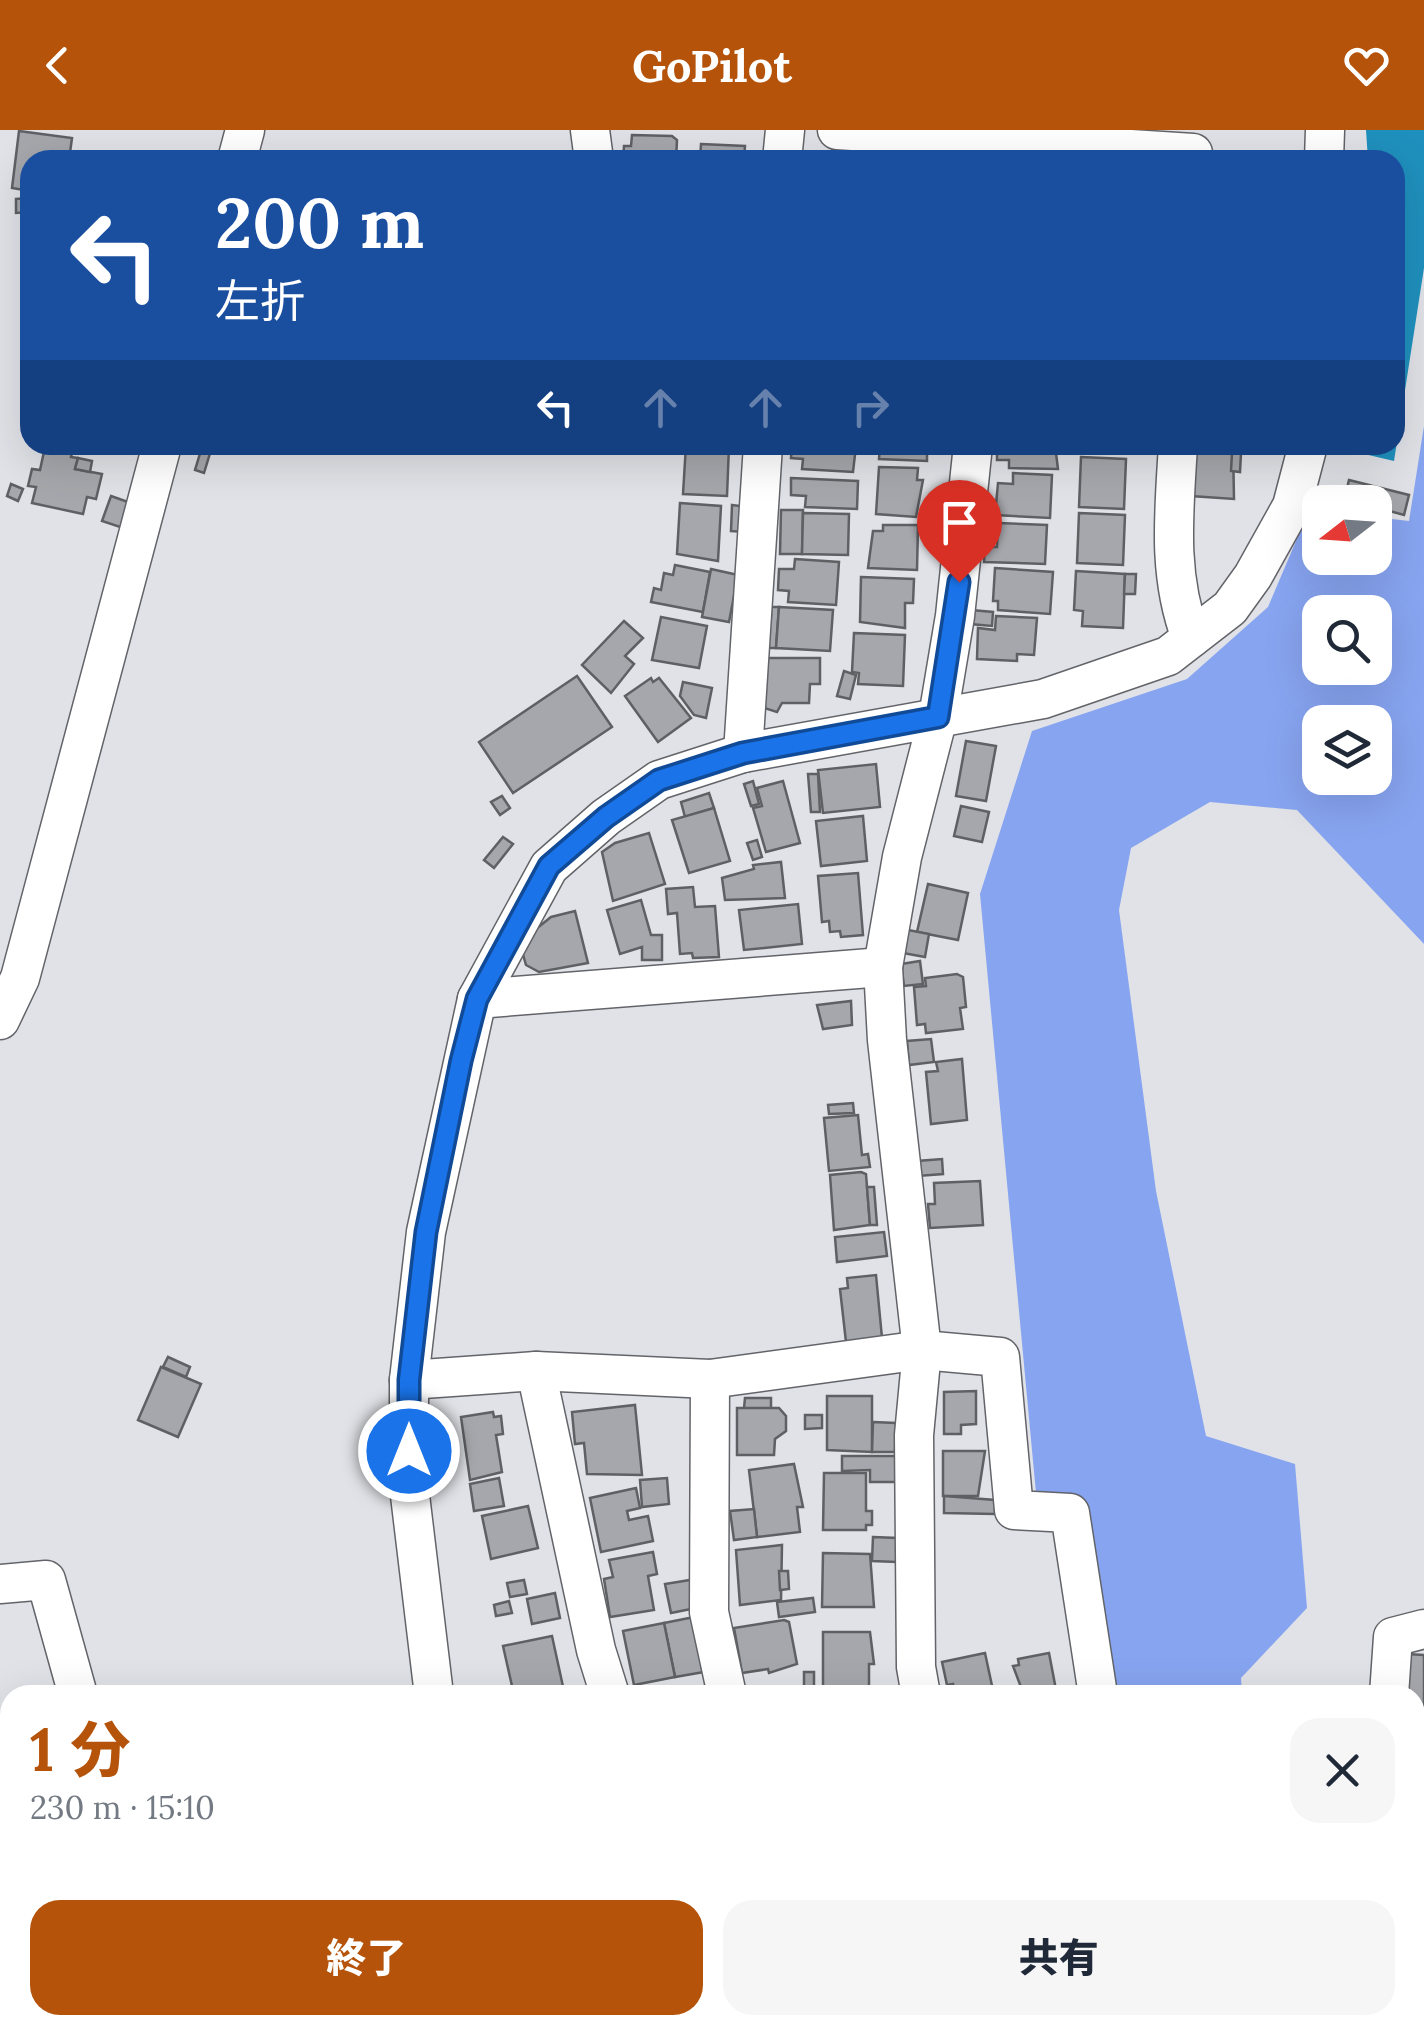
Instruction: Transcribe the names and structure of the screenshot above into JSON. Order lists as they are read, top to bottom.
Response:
{
  "north": "left",
  "page": {
    "header": "GoPilot",
    "turn": ["200 m", "左折"],
    "heading": ["1 分", "230 m · 15:10"],
    "buttons": ["終了", "共有"]
  }
}
